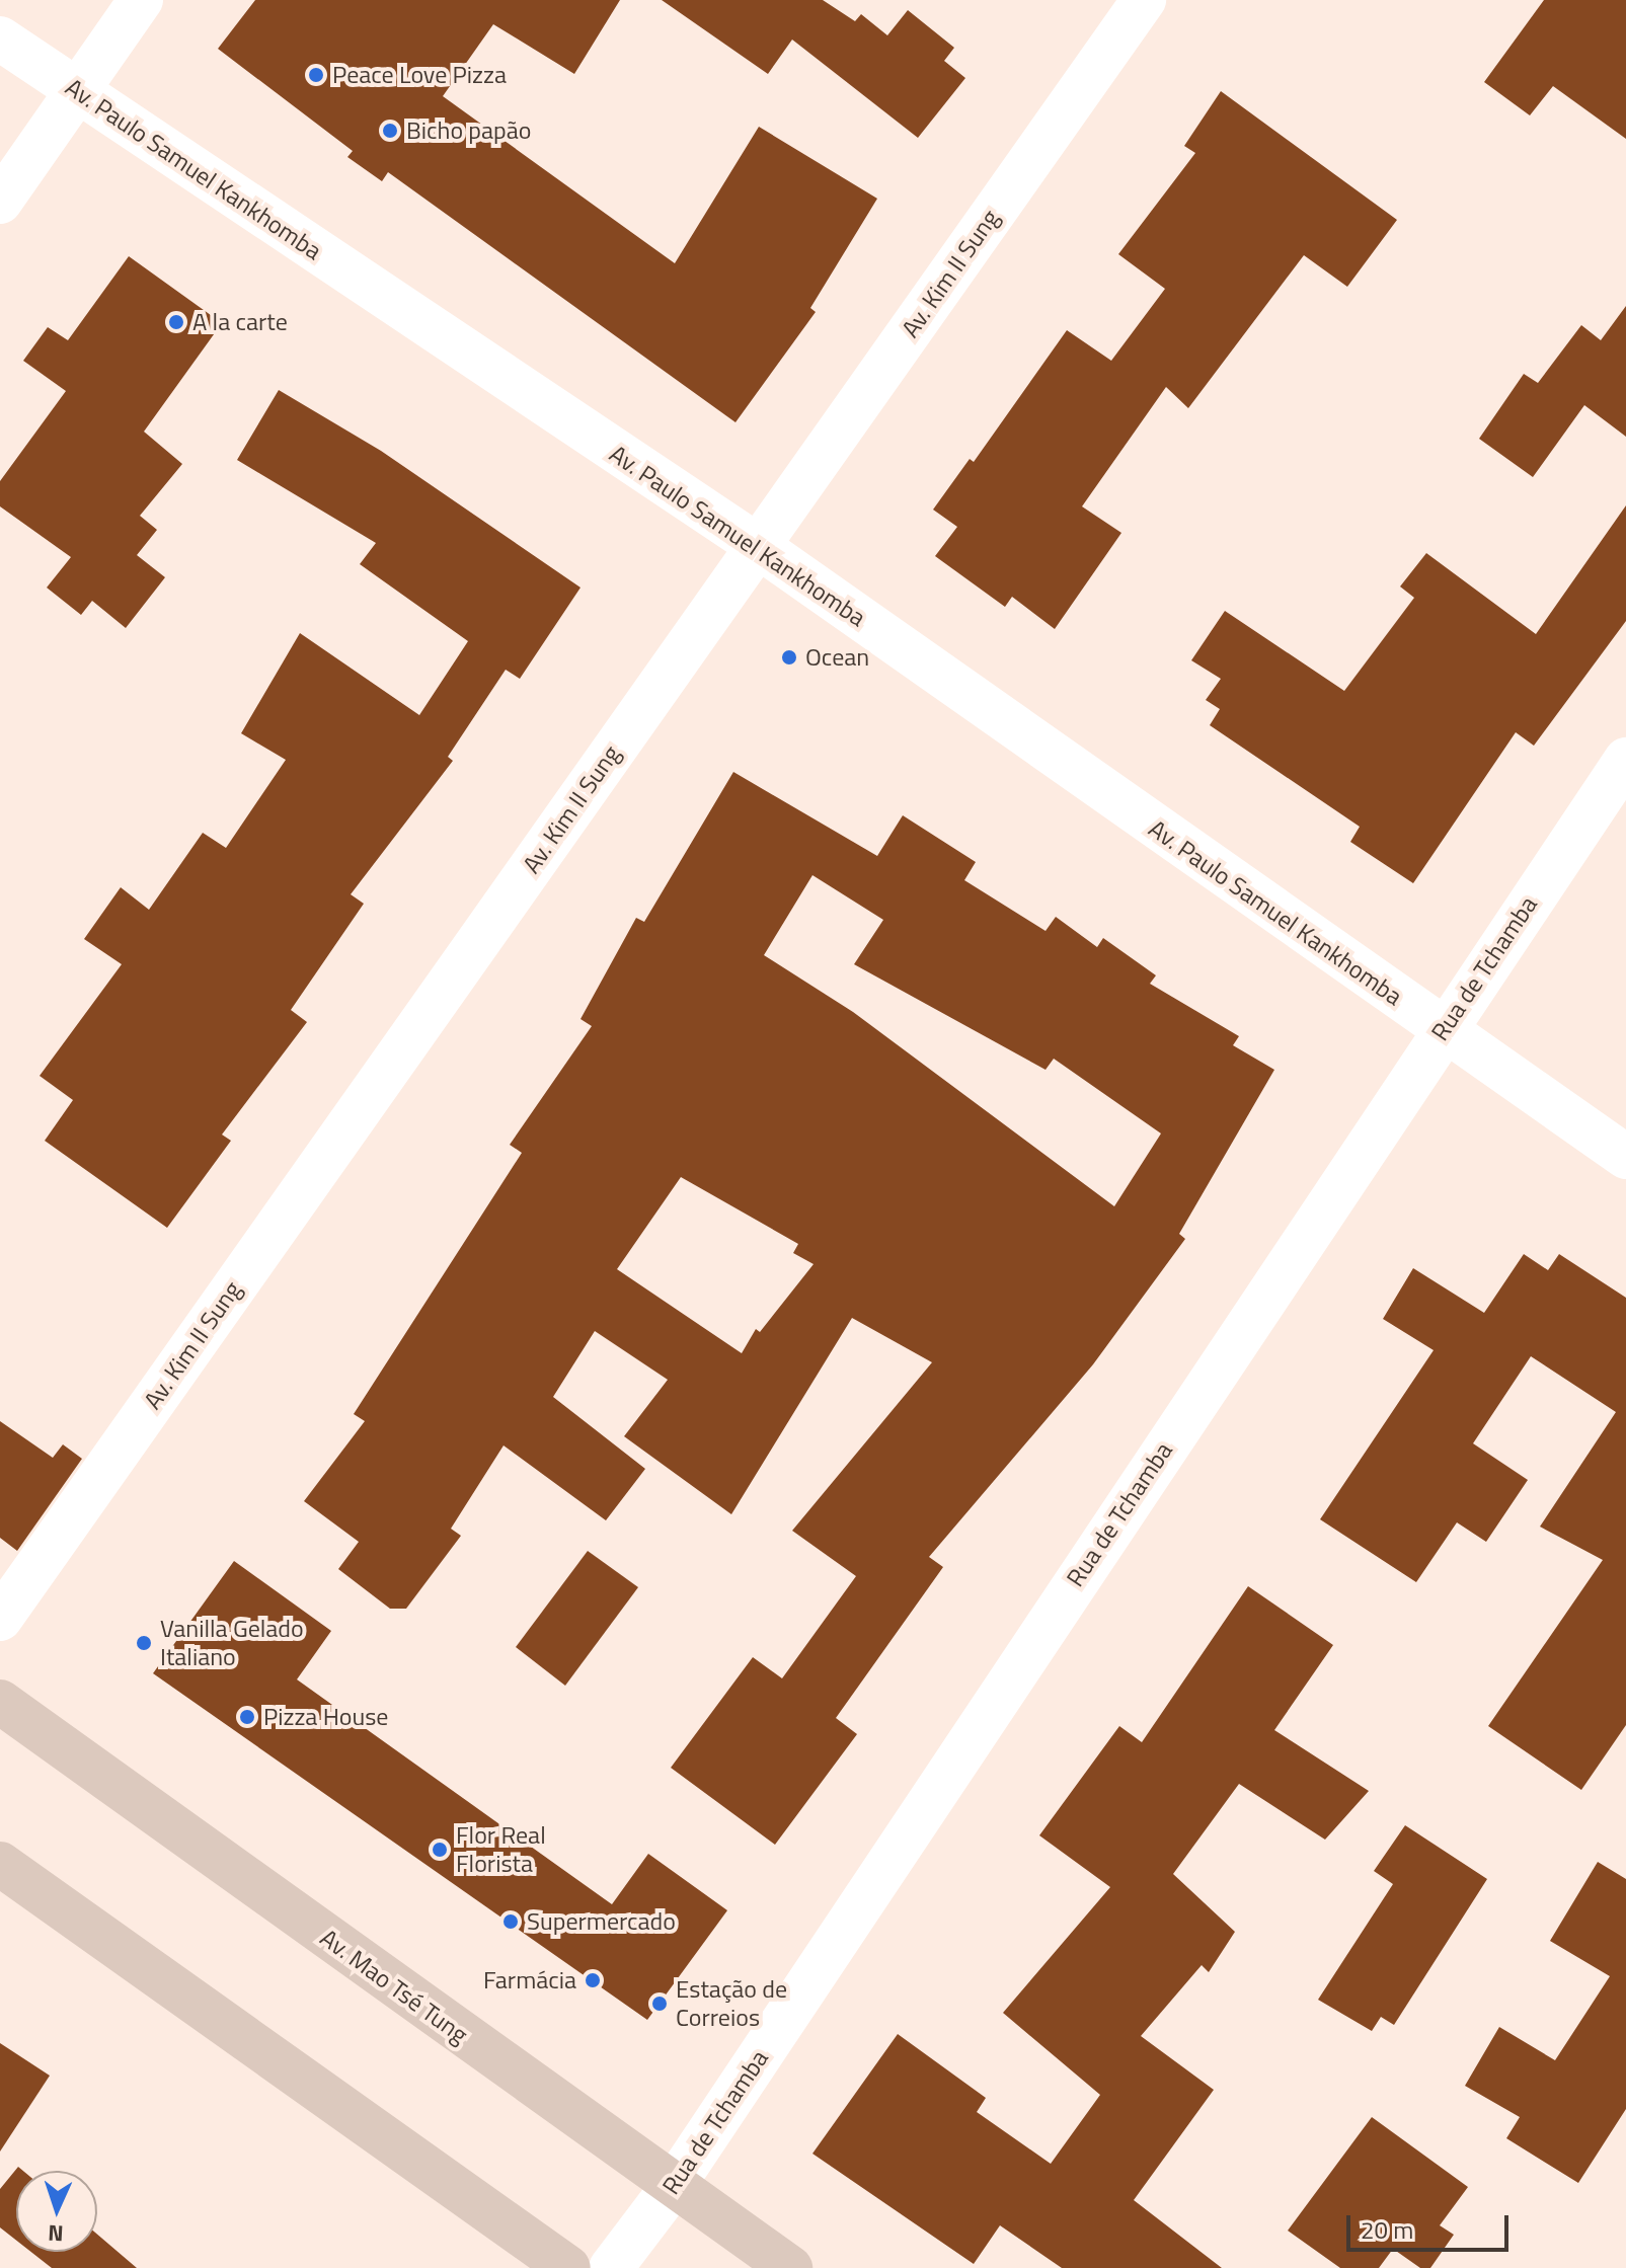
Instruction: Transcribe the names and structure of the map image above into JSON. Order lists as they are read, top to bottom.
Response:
{
  "streets": {
    "main road": ["Av. Mao Tsé Tung"],
    "street": ["Av. Paulo Samuel Kankhomba", "Av. Kim II Sung", "Rua de Tchamba"]
  },
  "crossings": [
    ["Av. Paulo Samuel Kankhomba", "Av. Kim II Sung"],
    ["Av. Paulo Samuel Kankhomba", "Rua de Tchamba"],
    ["Rua de Tchamba", "Av. Mao Tsé Tung"]
  ],
  "places": [
    "Peace Love Pizza",
    "Bicho papão",
    "A la carte",
    "Ocean",
    "Vanilla Gelado Italiano",
    "Pizza House",
    "Flor Real Florista",
    "Supermercado",
    "Farmácia",
    "Estação de Correios"
  ],
  "scale_bar": "20 m",
  "north": "bottom"
}
